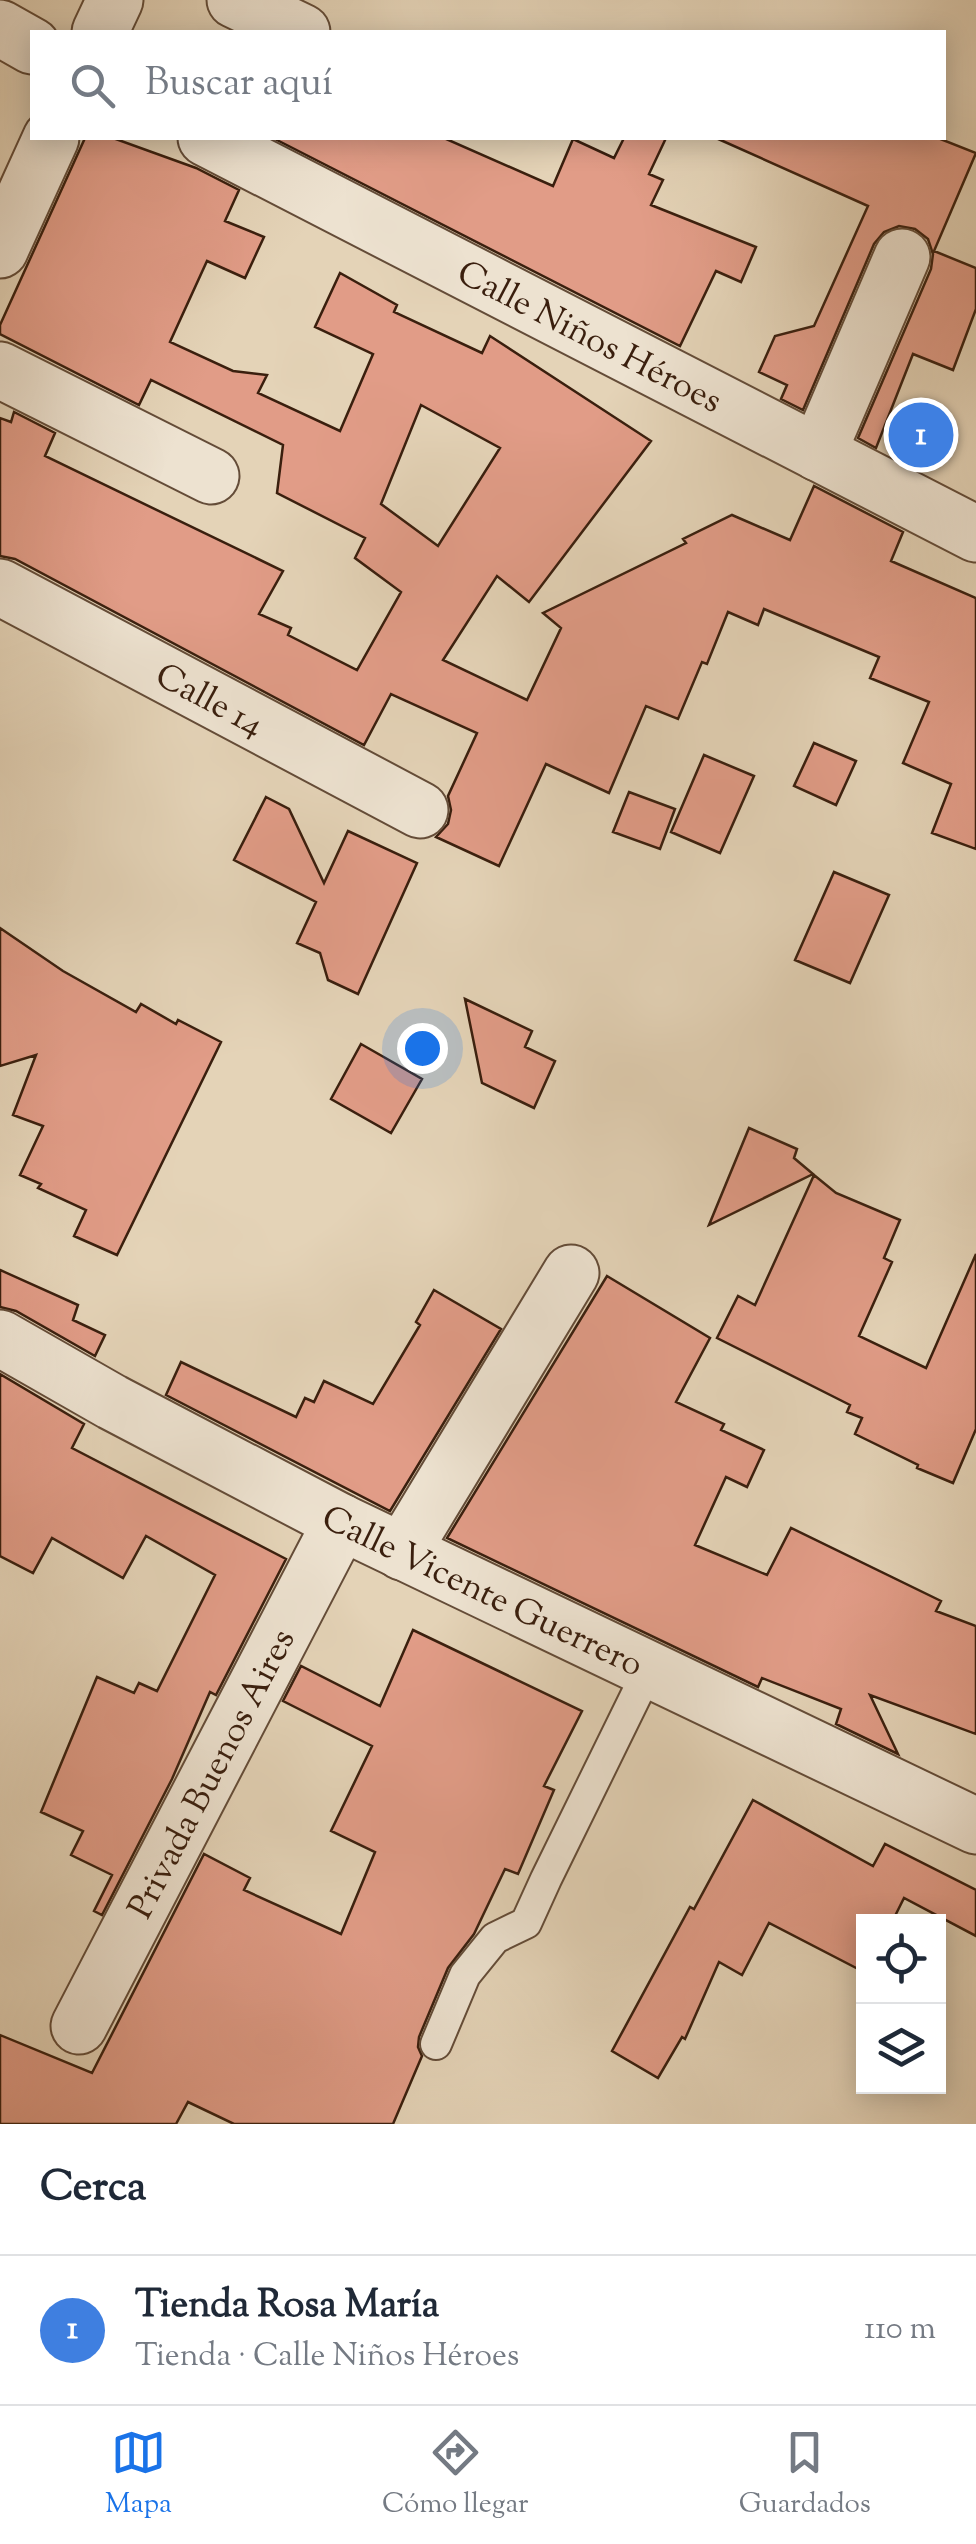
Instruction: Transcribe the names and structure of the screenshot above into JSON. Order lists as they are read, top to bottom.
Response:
{
  "streets": {
    "street": [
      "Calle Niños Héroes",
      "Calle 14",
      "Calle Vicente Guerrero",
      "Privada Buenos Aires"
    ]
  },
  "crossings": [
    ["Calle Vicente Guerrero", "Privada Buenos Aires"]
  ],
  "page": {
    "search": "Buscar aquí",
    "pins": "1",
    "heading": "Cerca",
    "list": [
      {
        "mark": "1",
        "name": "Tienda Rosa María",
        "note": "Tienda · Calle Niños Héroes",
        "value": "110 m"
      }
    ],
    "nav": ["Mapa", "Cómo llegar", "Guardados"]
  }
}
